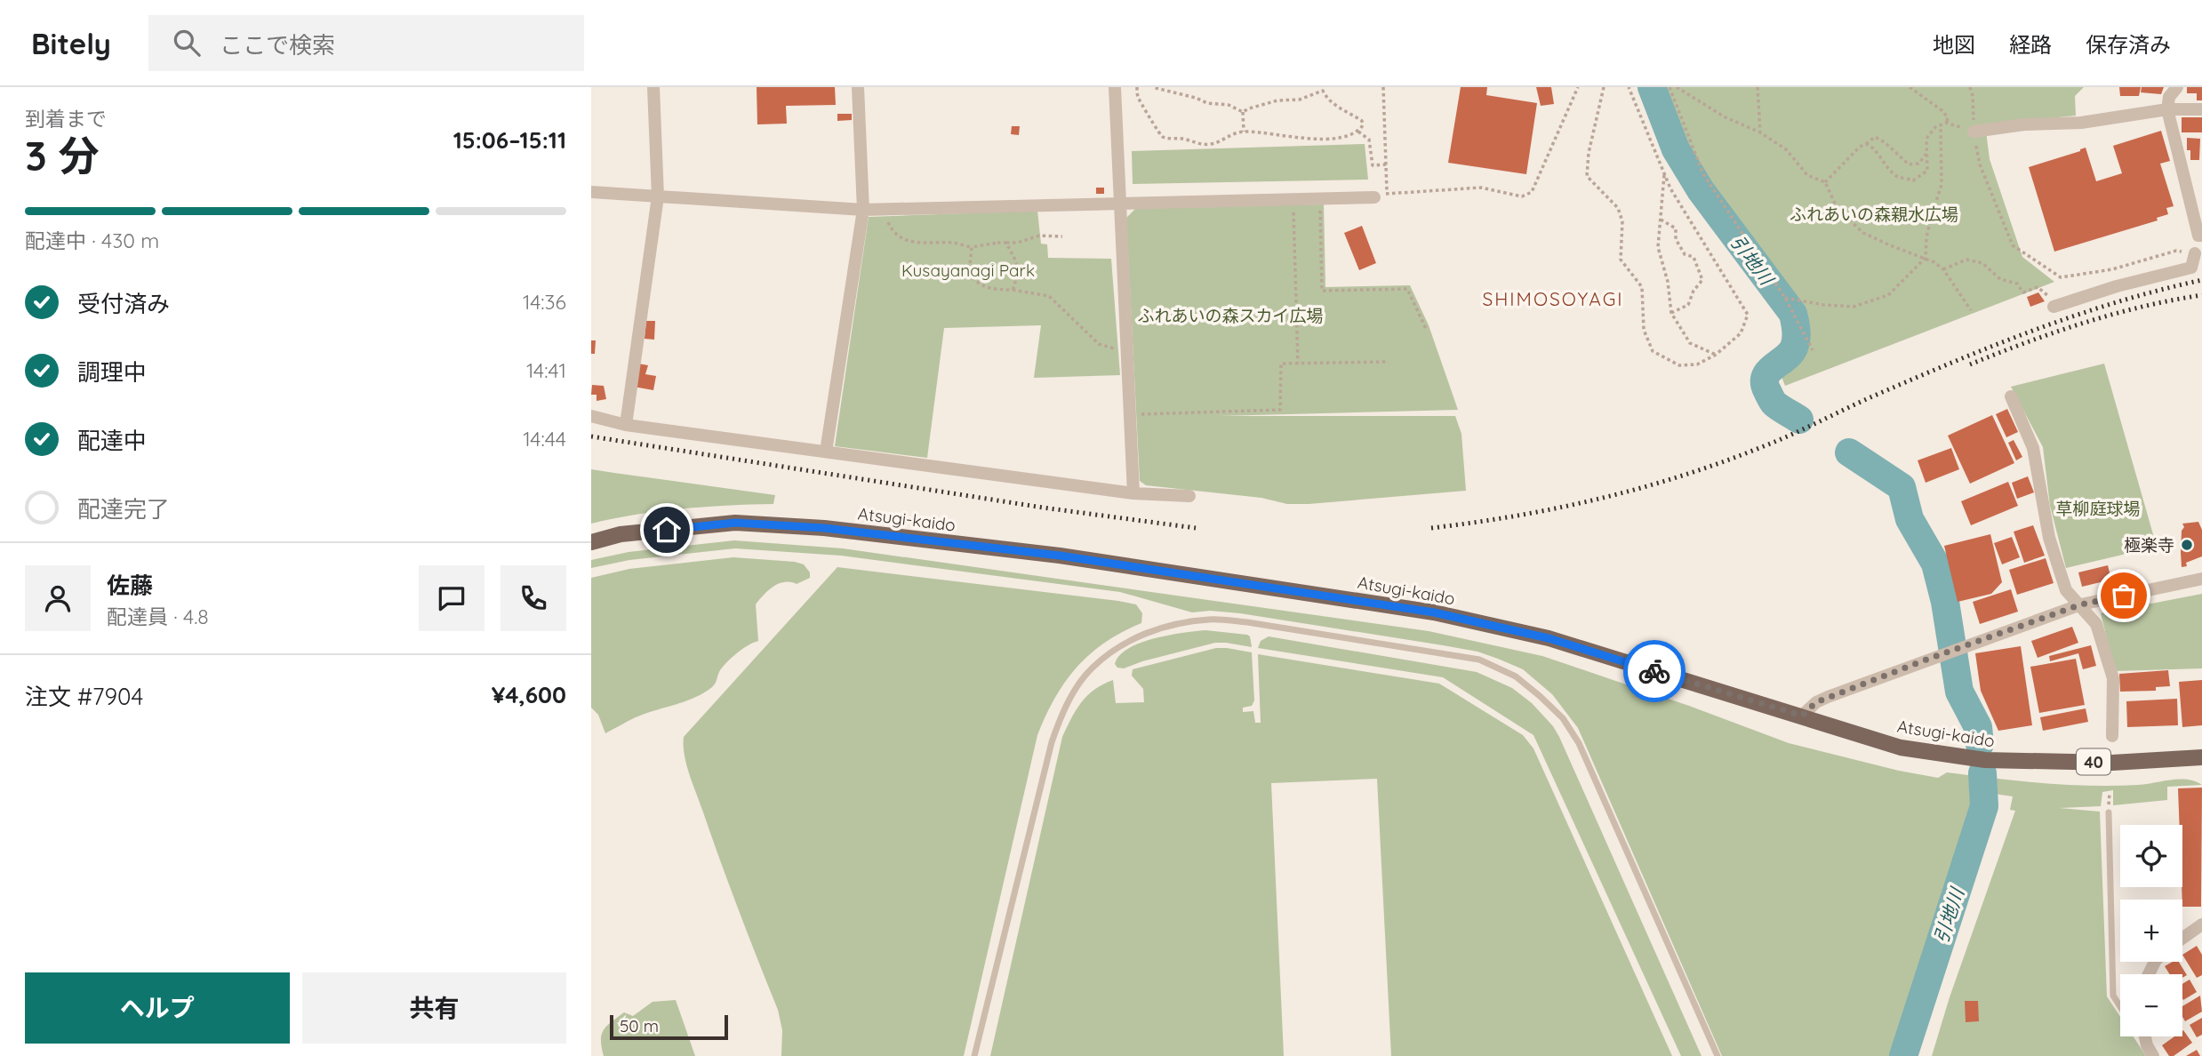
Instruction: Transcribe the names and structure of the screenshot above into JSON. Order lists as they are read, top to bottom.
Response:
{
  "streets": {
    "main road": ["Atsugi-kaido", "40"]
  },
  "districts": ["SHIMOSOYAGI"],
  "water": ["引地川"],
  "parks": [
    "ふれあいの森親水広場",
    "Kusayanagi Park",
    "ふれあいの森スカイ広場",
    "草柳庭球場"
  ],
  "places": ["極楽寺"],
  "scale_bar": "50 m",
  "page": {
    "header": "Bitely",
    "search": "ここで検索",
    "nav": ["地図", "経路", "保存済み"],
    "heading": ["3 分", "到着まで", "15:06–15:11"],
    "panel": [
      "佐藤",
      "配達員 · 4.8",
      "注文 #7904",
      "¥4,600"
    ],
    "bar": "配達中 · 430 m",
    "list": [
      ["受付済み", "14:36"],
      ["調理中", "14:41"],
      ["配達中", "14:44"],
      "配達完了"
    ],
    "map_buttons": ["+", "−"],
    "buttons": ["ヘルプ", "共有"],
    "scale": "50 m"
  }
}
